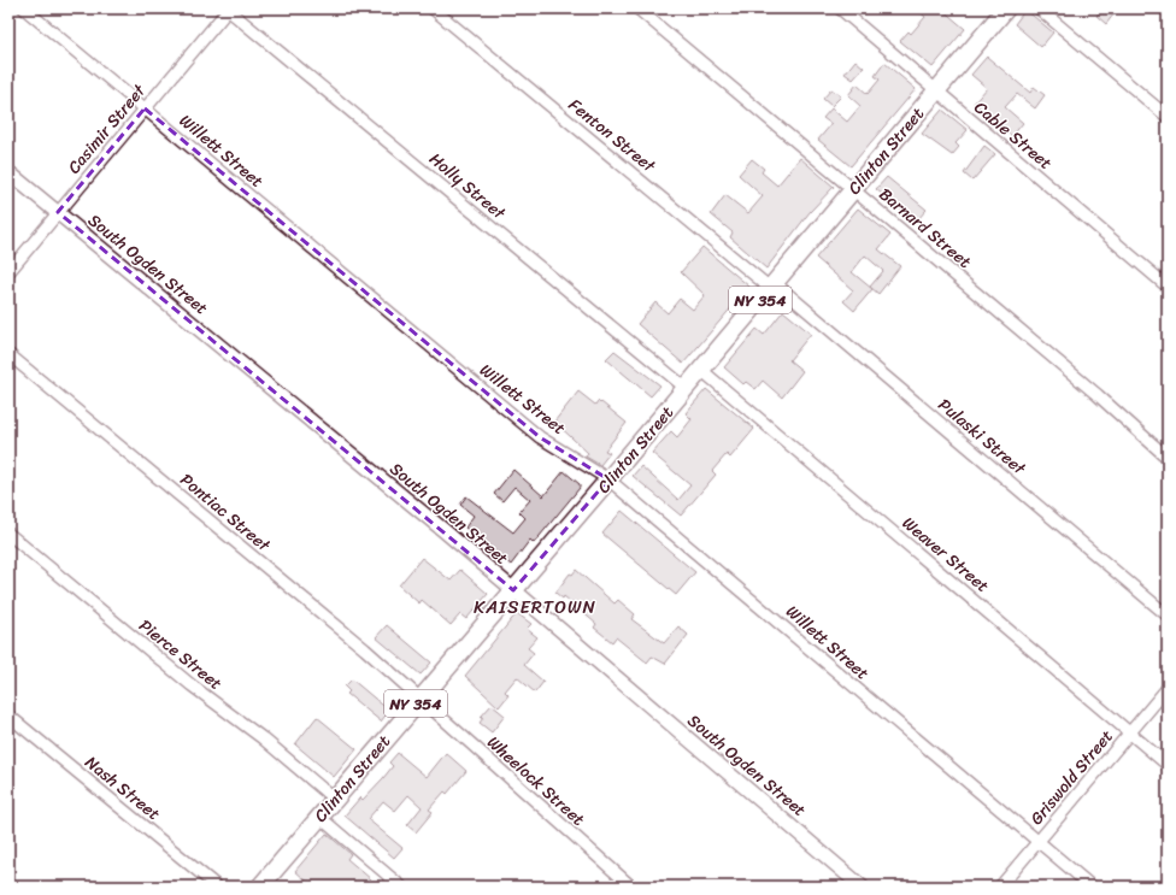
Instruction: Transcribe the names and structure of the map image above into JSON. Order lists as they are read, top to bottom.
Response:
{
  "streets": {
    "main road": ["Clinton Street", "NY 354"],
    "street": [
      "Casimir Street",
      "Fenton Street",
      "Cable Street",
      "Willett Street",
      "Holly Street",
      "Barnard Street",
      "South Ogden Street",
      "Pulaski Street",
      "Pontiac Street",
      "Weaver Street",
      "Pierce Street",
      "Griswold Street",
      "Wheelock Street",
      "Nash Street"
    ]
  },
  "crossings": [
    ["Casimir Street", "Willett Street"],
    ["Casimir Street", "Holly Street"],
    ["Casimir Street", "South Ogden Street"],
    ["Fenton Street", "Clinton Street"],
    ["Fenton Street", "Pulaski Street"],
    ["Cable Street", "Clinton Street"],
    ["Willett Street", "Clinton Street"],
    ["Willett Street", "Griswold Street"],
    ["Clinton Street", "Holly Street"],
    ["Clinton Street", "Barnard Street"],
    ["Clinton Street", "South Ogden Street"],
    ["Clinton Street", "Pulaski Street"],
    ["Clinton Street", "Pontiac Street"],
    ["Clinton Street", "Weaver Street"],
    ["Clinton Street", "Pierce Street"],
    ["Clinton Street", "Wheelock Street"],
    ["Pontiac Street", "Wheelock Street"],
    ["Weaver Street", "Griswold Street"]
  ],
  "districts": ["KAISERTOWN"]
}
